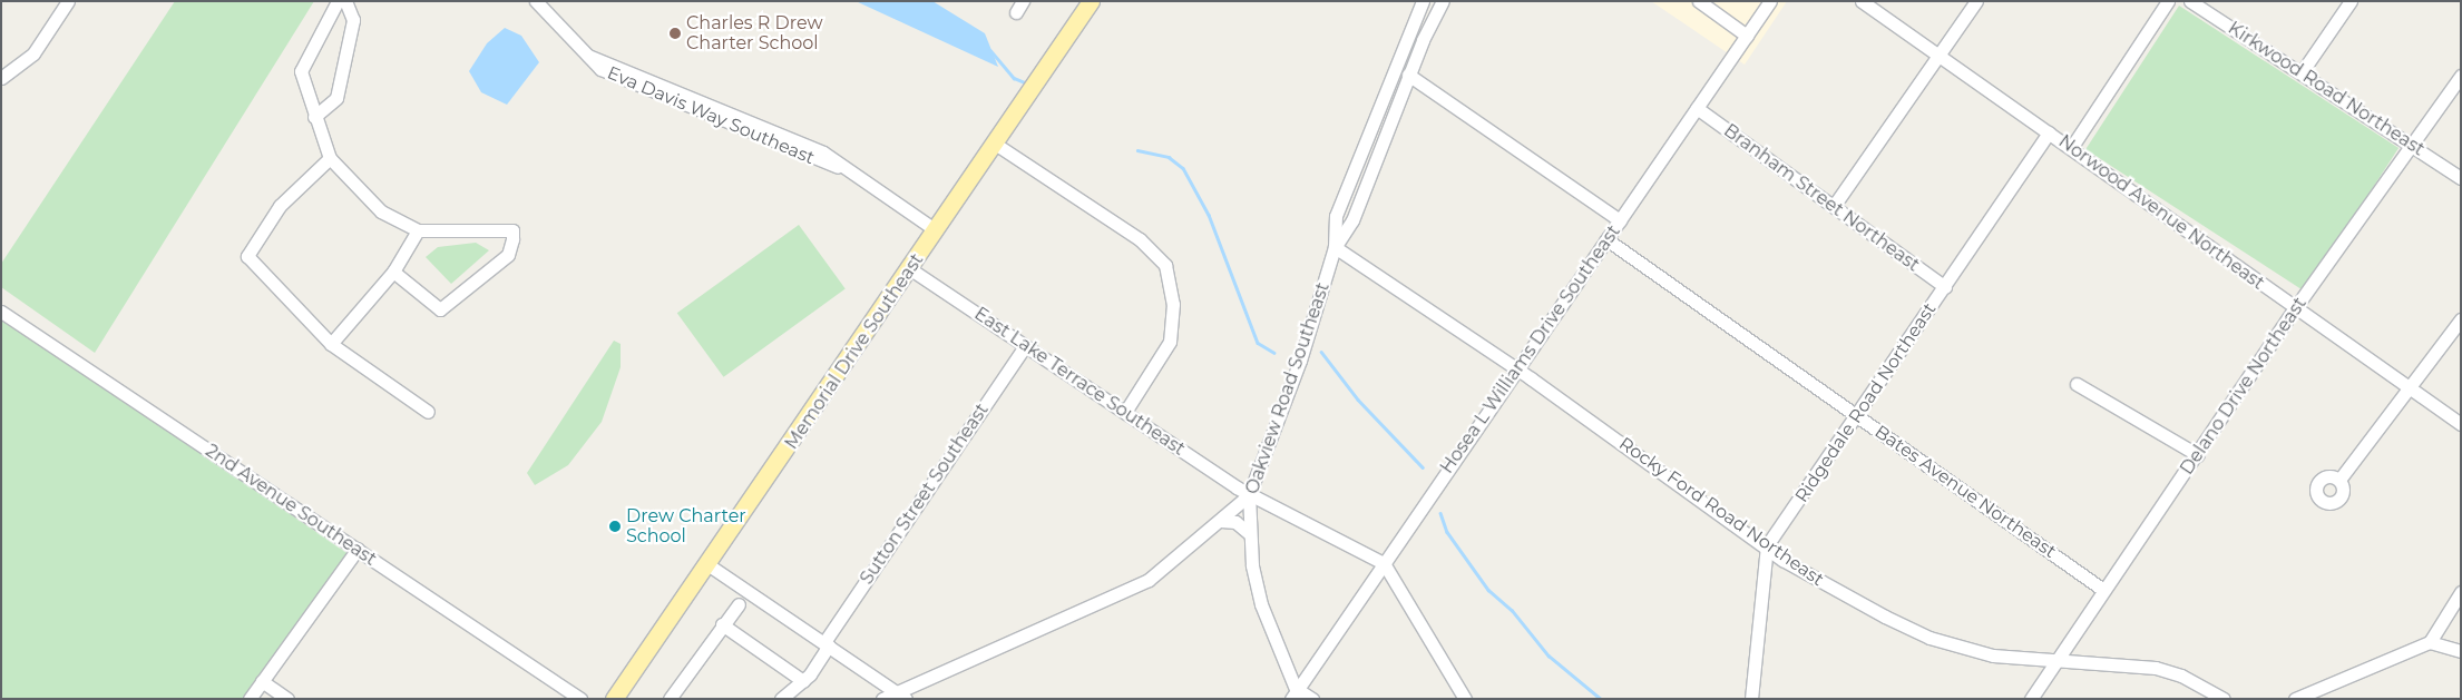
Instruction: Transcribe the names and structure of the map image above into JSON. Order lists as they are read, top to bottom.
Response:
{
  "streets": {
    "main road": ["Memorial Drive Southeast"],
    "street": [
      "Kirkwood Road Northeast",
      "Eva Davis Way Southeast",
      "Branham Street Northeast",
      "Norwood Avenue Northeast",
      "Hosea L Williams Drive Southeast",
      "East Lake Terrace Southeast",
      "Delano Drive Northeast",
      "Oakview Road Southeast",
      "Ridgedale Road Northeast",
      "Bates Avenue Northeast",
      "Sutton Street Southeast",
      "2nd Avenue Southeast",
      "Rocky Ford Road Northeast"
    ]
  },
  "crossings": [
    ["Kirkwood Road Northeast", "Delano Drive Northeast"],
    ["Eva Davis Way Southeast", "Memorial Drive Southeast"],
    ["Branham Street Northeast", "Hosea L Williams Drive Southeast"],
    ["Branham Street Northeast", "Ridgedale Road Northeast"],
    ["Norwood Avenue Northeast", "Delano Drive Northeast"],
    ["Norwood Avenue Northeast", "Ridgedale Road Northeast"],
    ["Hosea L Williams Drive Southeast", "East Lake Terrace Southeast"],
    ["Hosea L Williams Drive Southeast", "Oakview Road Southeast"],
    ["Hosea L Williams Drive Southeast", "Bates Avenue Northeast"],
    ["Hosea L Williams Drive Southeast", "Rocky Ford Road Northeast"],
    ["Memorial Drive Southeast", "East Lake Terrace Southeast"],
    ["East Lake Terrace Southeast", "Oakview Road Southeast"],
    ["East Lake Terrace Southeast", "Sutton Street Southeast"],
    ["Delano Drive Northeast", "Bates Avenue Northeast"],
    ["Delano Drive Northeast", "Rocky Ford Road Northeast"],
    ["Oakview Road Southeast", "Rocky Ford Road Northeast"],
    ["Ridgedale Road Northeast", "Bates Avenue Northeast"],
    ["Ridgedale Road Northeast", "Rocky Ford Road Northeast"]
  ],
  "places": ["Charles R Drew Charter School", "Drew Charter School"]
}
